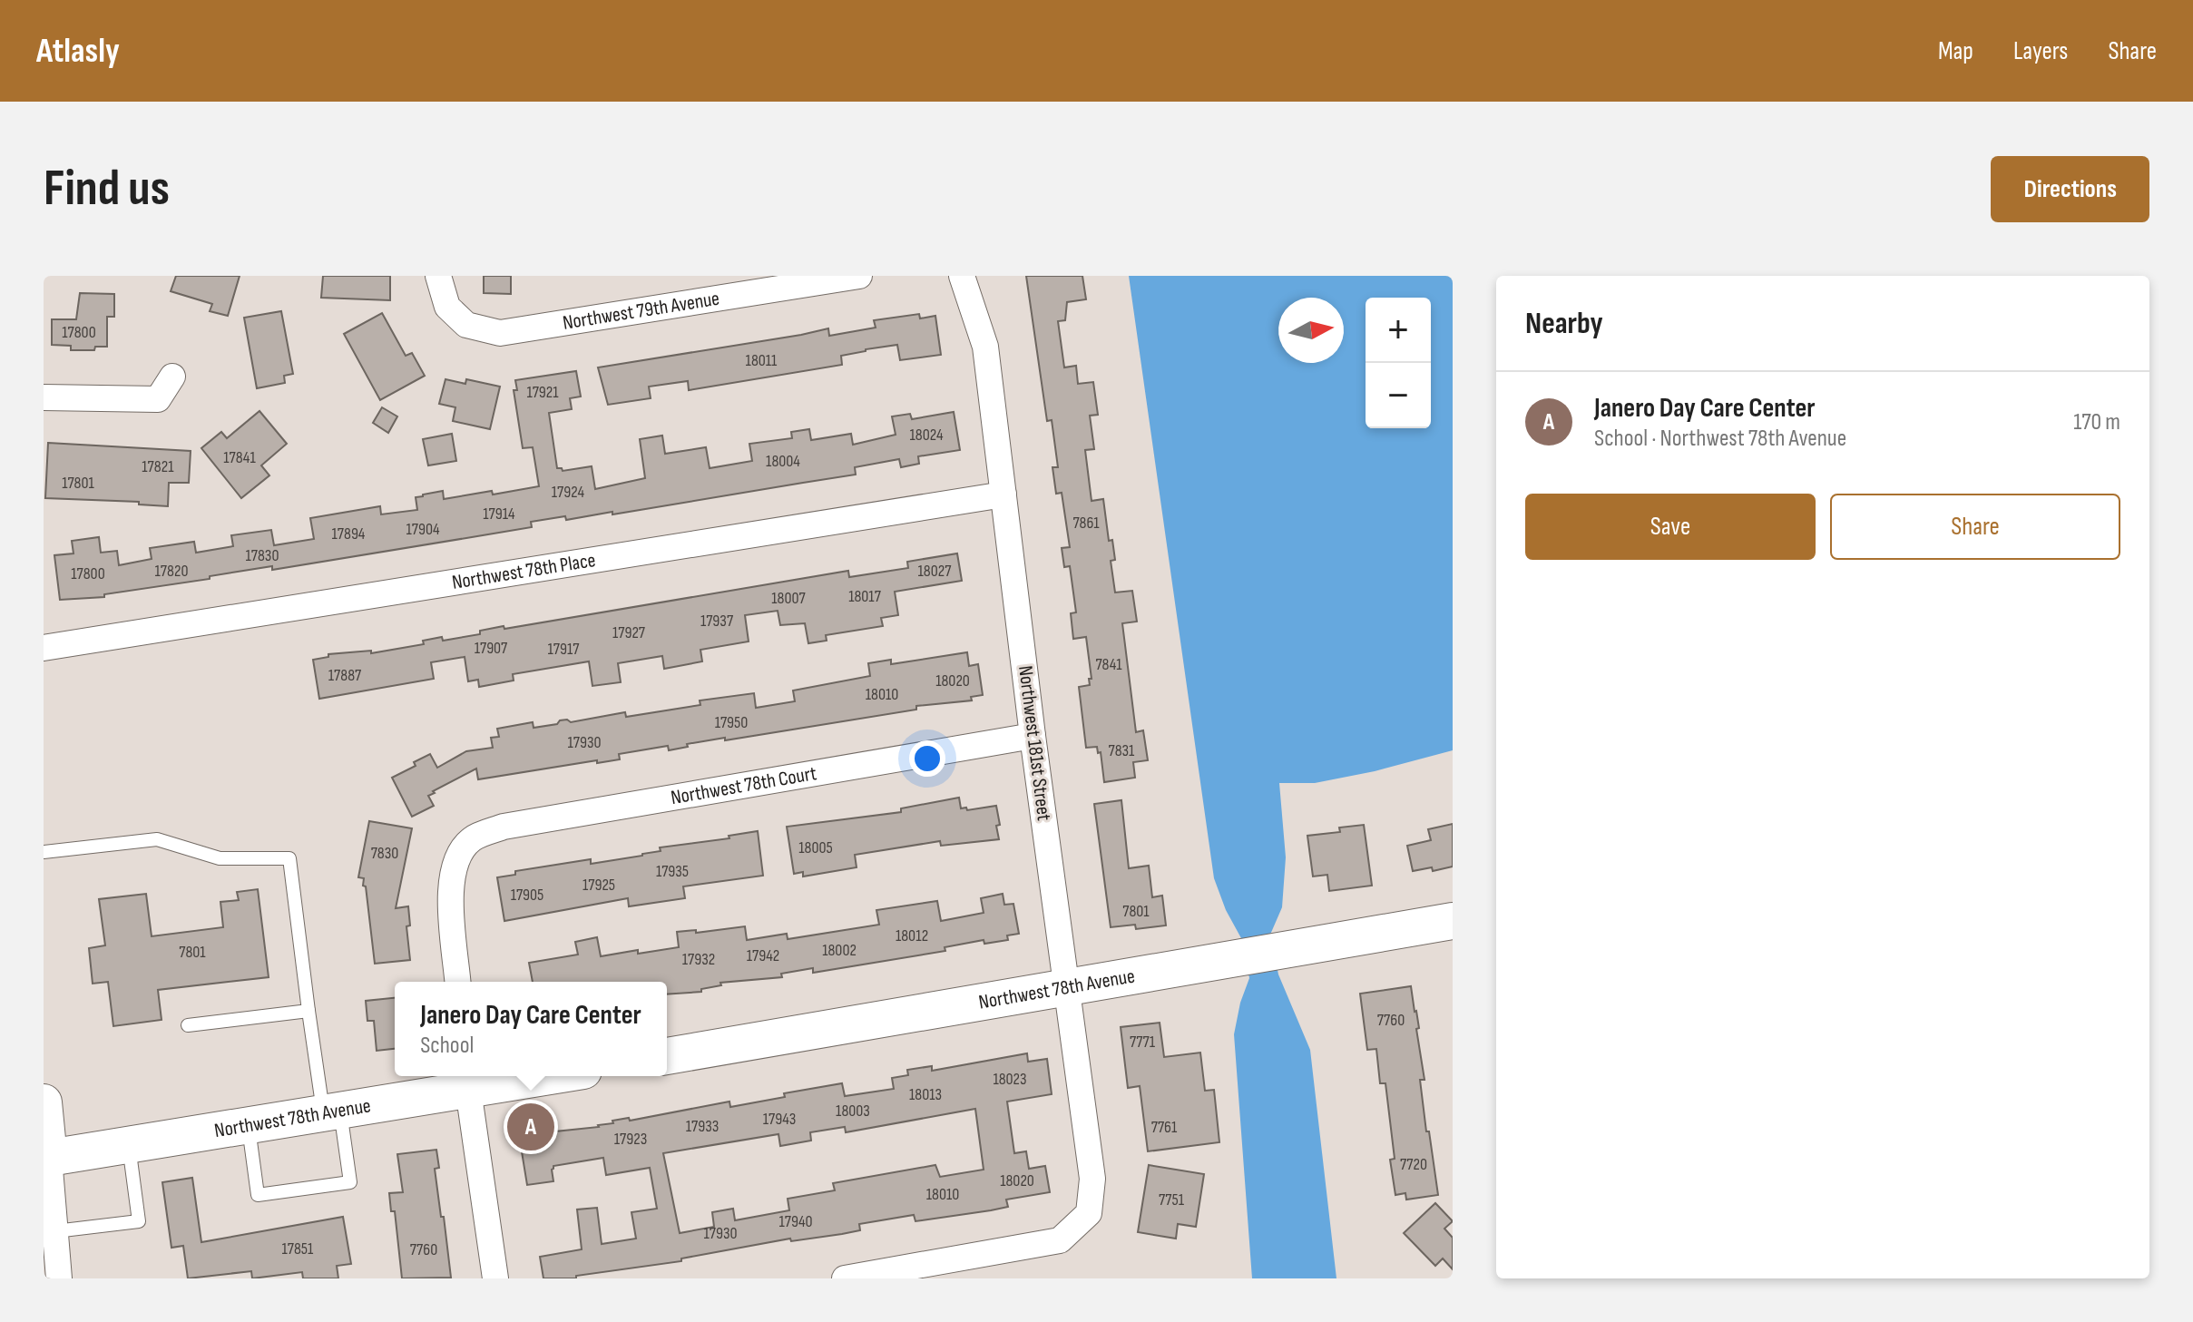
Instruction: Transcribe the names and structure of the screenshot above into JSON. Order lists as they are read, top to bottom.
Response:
{
  "streets": {
    "street": [
      "Northwest 79th Avenue",
      "Northwest 78th Place",
      "Northwest 181st Street",
      "Northwest 78th Court",
      "Northwest 78th Avenue"
    ]
  },
  "crossings": [
    ["Northwest 78th Place", "Northwest 181st Street"],
    ["Northwest 181st Street", "Northwest 78th Court"],
    ["Northwest 181st Street", "Northwest 78th Avenue"]
  ],
  "house_numbers": [
    "17800",
    "18011",
    "17921",
    "18024",
    "17841",
    "18004",
    "17821",
    "17801",
    "17924",
    "17914",
    "7861",
    "17904",
    "17894",
    "17830",
    "17820",
    "18027",
    "17800",
    "18017",
    "18007",
    "17937",
    "17927",
    "17907",
    "17917",
    "7841",
    "17887",
    "18020",
    "18010",
    "17950",
    "17930",
    "7831",
    "18005",
    "7830",
    "17935",
    "17925",
    "17905",
    "7801",
    "18012",
    "18002",
    "7801",
    "17942",
    "17932",
    "7760",
    "7771",
    "18023",
    "18013",
    "18003",
    "17943",
    "17933",
    "7761",
    "17923",
    "7720",
    "18020",
    "18010",
    "7751",
    "17940",
    "17930",
    "17851",
    "7760"
  ],
  "north": "right",
  "page": {
    "header": "Atlasly",
    "nav": ["Map", "Layers", "Share"],
    "buttons": [
      "Directions",
      ["Save", "Share"]
    ],
    "title": "Find us",
    "heading": "Nearby",
    "map_buttons": ["+", "−"],
    "list": [
      {
        "mark": "A",
        "name": "Janero Day Care Center",
        "note": "School · Northwest 78th Avenue",
        "value": "170 m"
      }
    ],
    "popup": ["Janero Day Care Center", "School"],
    "pins": "A"
  }
}
